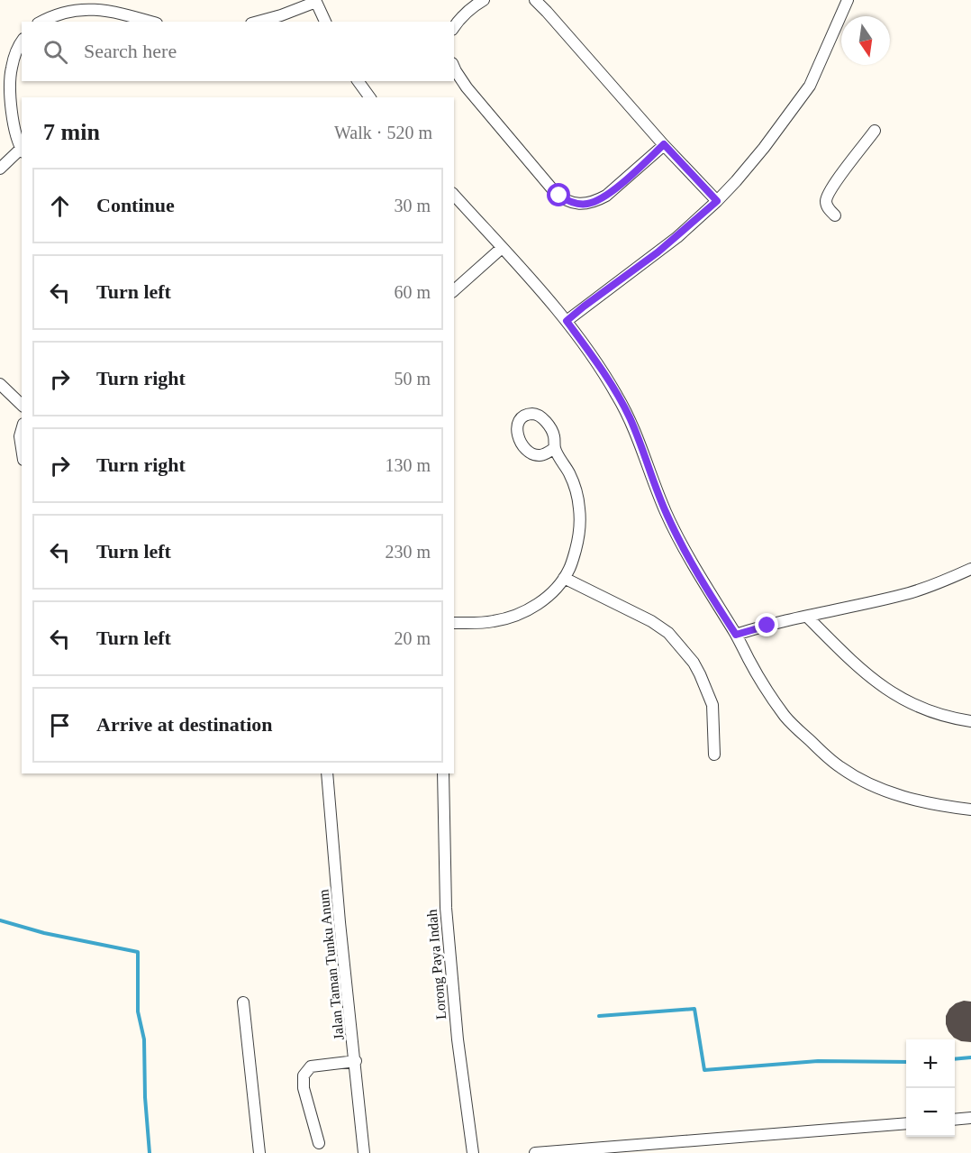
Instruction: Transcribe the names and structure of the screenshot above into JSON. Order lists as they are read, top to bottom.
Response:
{
  "streets": {
    "street": ["Jalan Taman Tunku Anum", "Lorong Paya Indah"]
  },
  "north": "bottom",
  "page": {
    "search": "Search here",
    "heading": ["7 min", "Walk · 520 m"],
    "list": [
      ["Continue", "30 m"],
      ["Turn left", "60 m"],
      ["Turn right", "50 m"],
      ["Turn right", "130 m"],
      ["Turn left", "230 m"],
      ["Turn left", "20 m"],
      "Arrive at destination"
    ],
    "map_buttons": ["+", "−"]
  }
}
